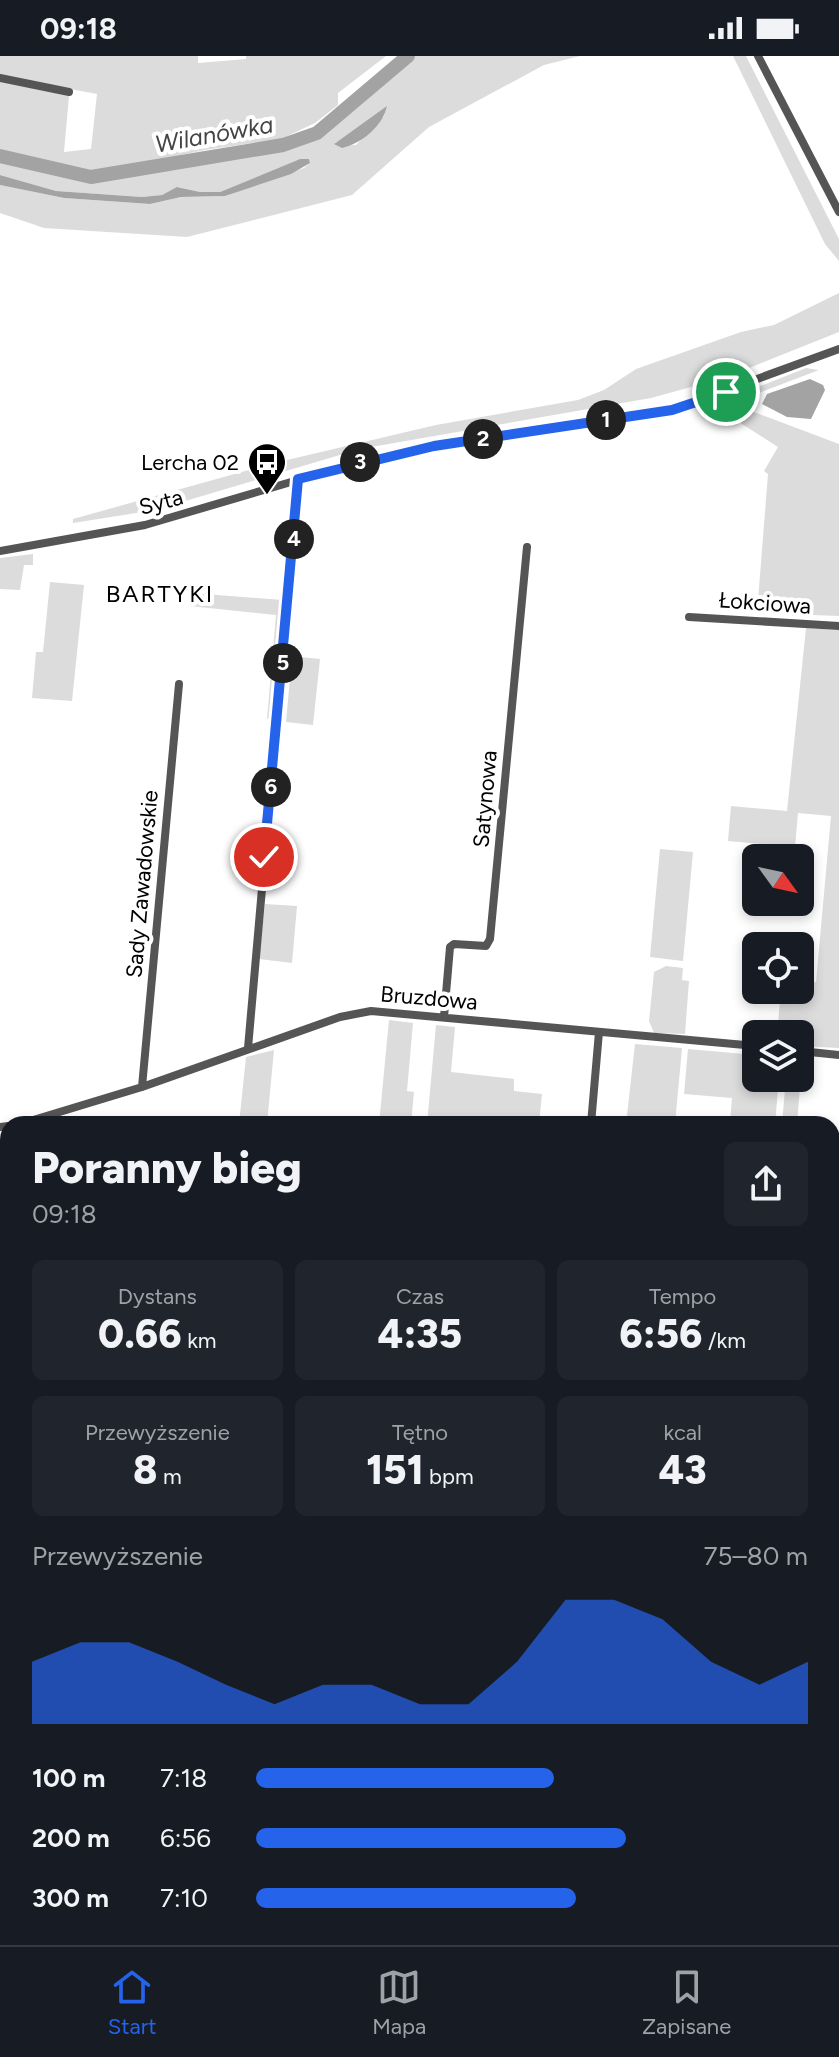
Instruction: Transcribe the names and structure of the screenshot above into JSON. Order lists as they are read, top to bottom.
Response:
{
  "streets": {
    "street": [
      "Syta",
      "Łokciowa",
      "Satynowa",
      "Sady Zawadowskie",
      "Bruzdowa"
    ]
  },
  "crossings": [
    ["Satynowa", "Bruzdowa"],
    ["Sady Zawadowskie", "Bruzdowa"]
  ],
  "districts": ["BARTYKI"],
  "water": ["Wilanówka"],
  "places": {
    "bus stop": ["Lercha 02"]
  },
  "north": "bottom right",
  "page": {
    "status": "09:18",
    "pins": [
      "1",
      "2",
      "3",
      "4",
      "5",
      "6"
    ],
    "heading": ["Poranny bieg", "09:18"],
    "stats": [
      ["Dystans", "0.66 km"],
      ["Czas", "4:35"],
      ["Tempo", "6:56 /km"],
      ["Przewyższenie", "8 m"],
      ["Tętno", "151 bpm"],
      ["kcal", "43"]
    ],
    "chart": ["Przewyższenie", "75–80 m"],
    "list": [
      {
        "name": "100 m",
        "note": "7:18"
      },
      {
        "name": "200 m",
        "note": "6:56"
      },
      {
        "name": "300 m",
        "note": "7:10"
      }
    ],
    "tabs": ["Start", "Mapa", "Zapisane"]
  }
}
